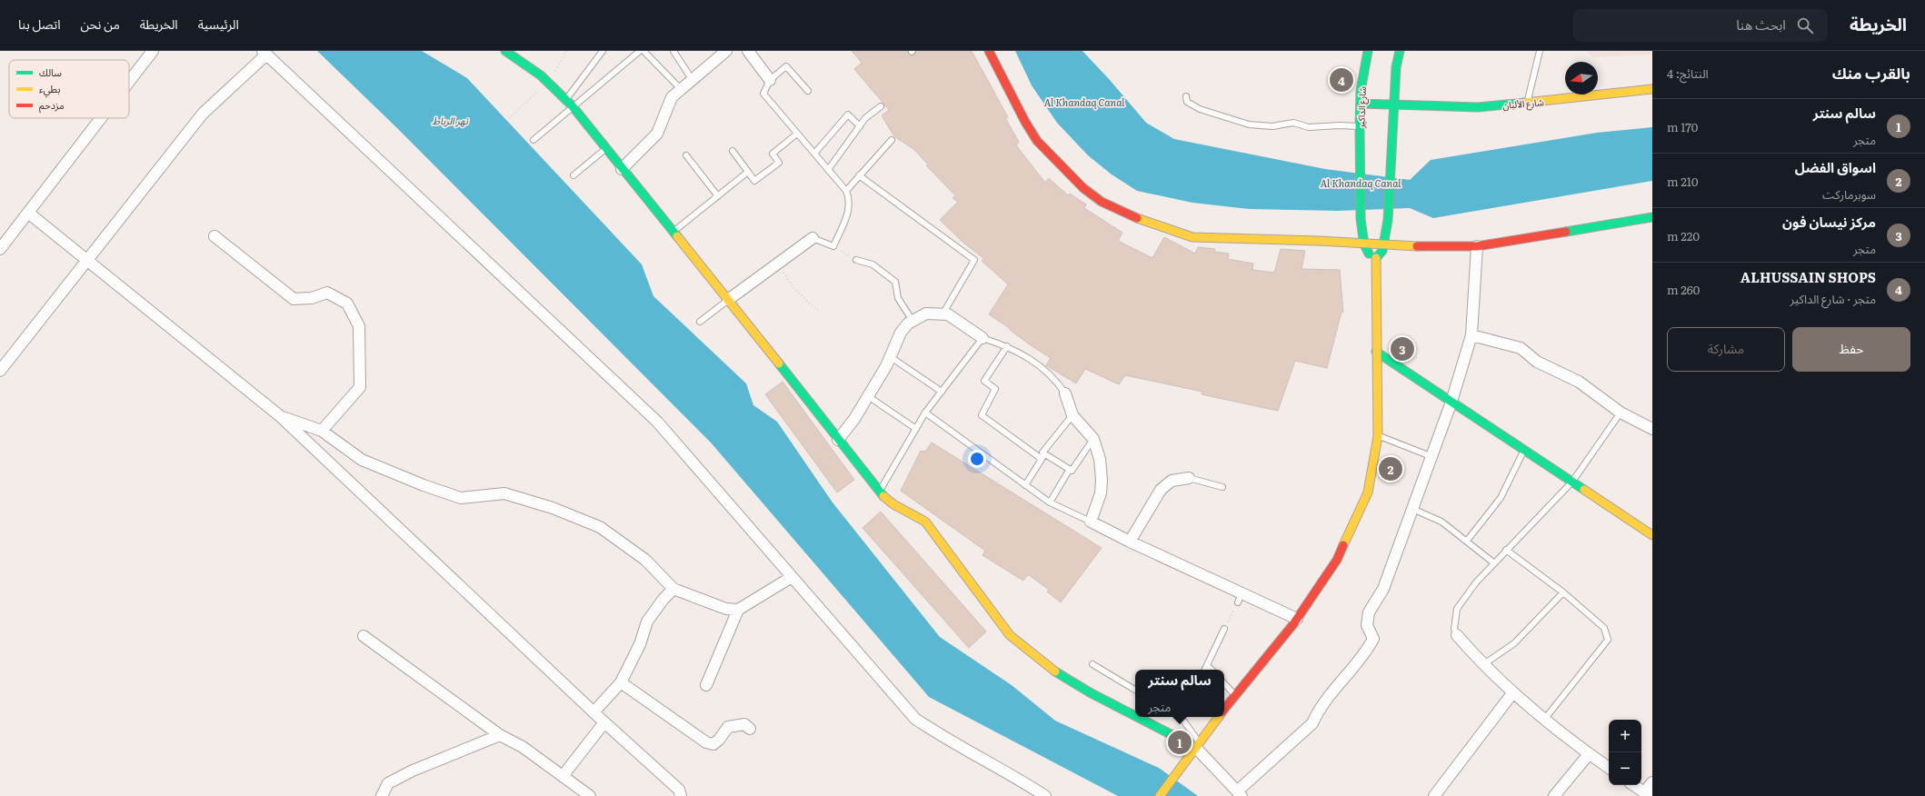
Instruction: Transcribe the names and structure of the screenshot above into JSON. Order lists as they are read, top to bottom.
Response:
{
  "streets": {
    "street": ["شارع الألبان", "شارع الداكير"]
  },
  "crossings": [
    ["شارع الألبان", "شارع الداكير"]
  ],
  "water": ["Al Khandaq Canal", "نهر الرباط"],
  "legend": ["سالك", "بطيء", "مزدحم"],
  "north": "left",
  "page": {
    "header": "الخريطة",
    "search": "ابحث هنا",
    "nav": [
      "الرئيسية",
      "الخريطة",
      "من نحن",
      "اتصل بنا"
    ],
    "heading": ["بالقرب منك", "النتائج: 4"],
    "pins": [
      "4",
      "3",
      "2",
      "1"
    ],
    "list": [
      {
        "mark": "1",
        "name": "سالم سنتر",
        "note": "متجر",
        "value": "170 m"
      },
      {
        "mark": "2",
        "name": "اسواق الفضل",
        "note": "سوبرماركت",
        "value": "210 m"
      },
      {
        "mark": "3",
        "name": "مركز نيسان فون",
        "note": "متجر",
        "value": "220 m"
      },
      {
        "mark": "4",
        "name": "ALHUSSAIN SHOPS",
        "note": "متجر · شارع الداكير",
        "value": "260 m"
      }
    ],
    "buttons": ["حفظ", "مشاركة"],
    "popup": ["سالم سنتر", "متجر"],
    "map_buttons": ["+", "−"]
  }
}
